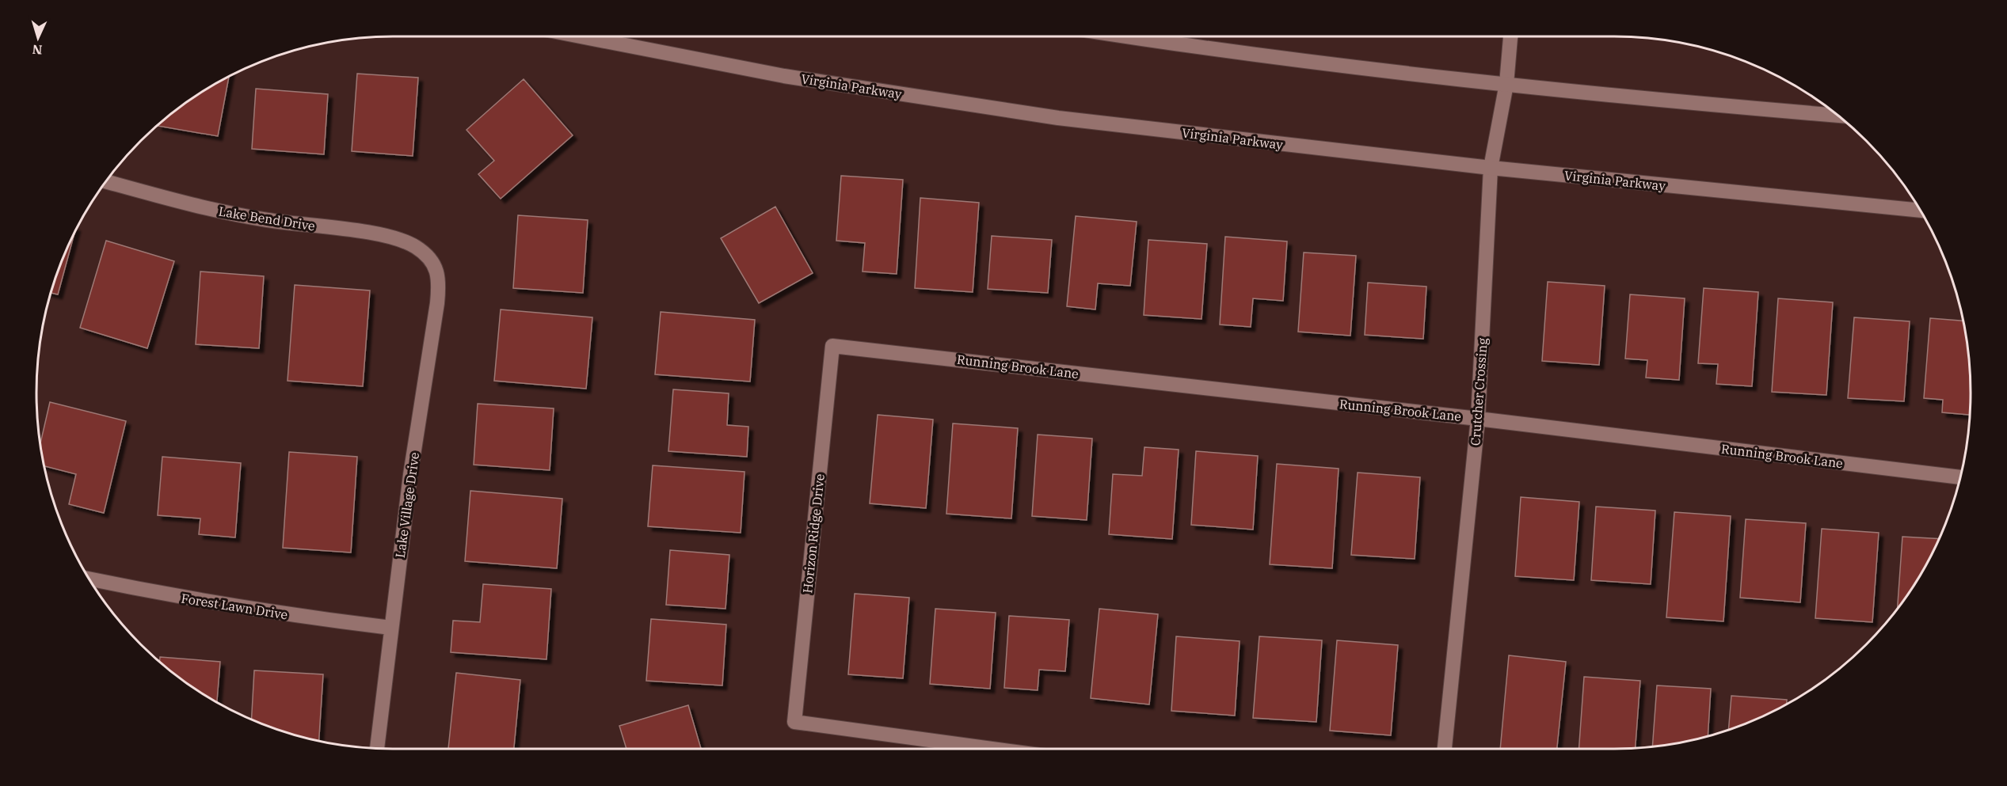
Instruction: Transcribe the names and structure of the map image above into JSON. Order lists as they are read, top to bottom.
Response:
{
  "streets": {
    "street": [
      "Virginia Parkway",
      "Lake Bend Drive",
      "Running Brook Lane",
      "Crutcher Crossing",
      "Lake Village Drive",
      "Horizon Ridge Drive",
      "Forest Lawn Drive"
    ]
  },
  "crossings": [
    ["Virginia Parkway", "Crutcher Crossing"],
    ["Lake Bend Drive", "Lake Village Drive"],
    ["Running Brook Lane", "Crutcher Crossing"],
    ["Running Brook Lane", "Horizon Ridge Drive"],
    ["Lake Village Drive", "Forest Lawn Drive"]
  ],
  "north": "bottom"
}
